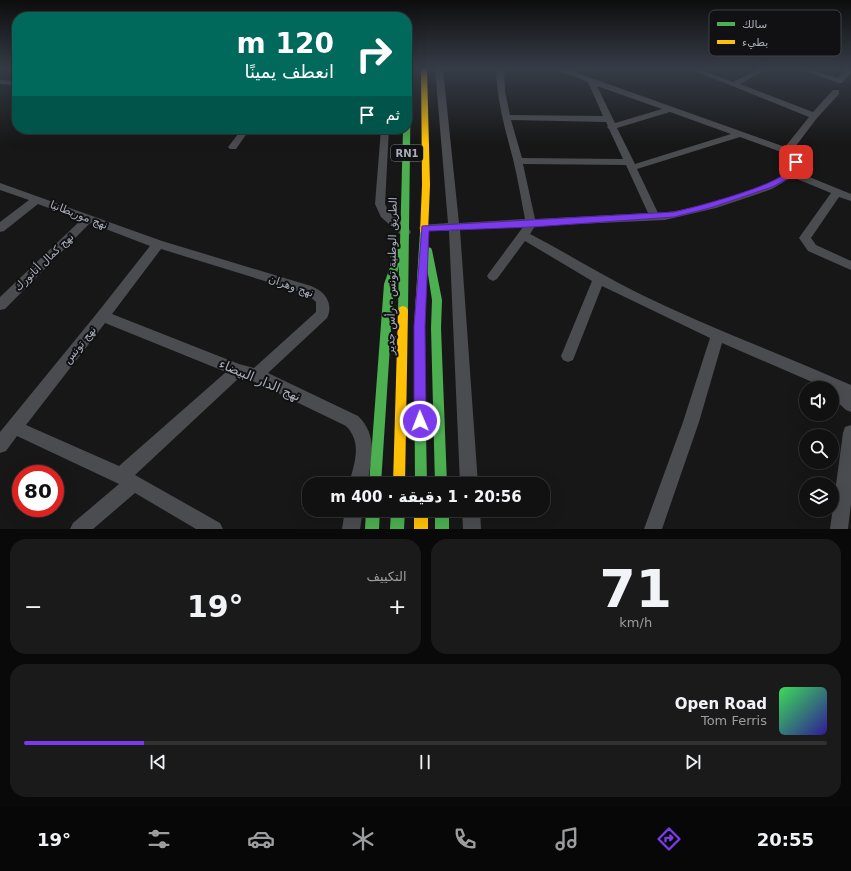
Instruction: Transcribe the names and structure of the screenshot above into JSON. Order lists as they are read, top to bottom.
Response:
{
  "streets": {
    "main road": ["RN1", "الطريق الوطنية تونس - رأس جدير"],
    "street": [
      "نهج موريطانيا",
      "نهج كمال أتاتورك",
      "نهج وهران",
      "نهج تونس",
      "نهج الدار البيضاء"
    ]
  },
  "crossings": [
    ["نهج موريطانيا", "نهج كمال أتاتورك"],
    ["نهج موريطانيا", "نهج وهران"],
    ["نهج موريطانيا", "نهج تونس"],
    ["نهج وهران", "نهج تونس"],
    ["نهج وهران", "نهج الدار البيضاء"],
    ["نهج تونس", "نهج الدار البيضاء"]
  ],
  "legend": ["سالك", "بطيء"],
  "page": {
    "turn": ["120 m", "انعطف يمينًا"],
    "then": "ثم",
    "limit": "80",
    "trip": "20:56 · 1 دقيقة · 400 m",
    "tile": [
      ["71", "km/h"],
      "التكييف"
    ],
    "heat": ["−", "19°", "+"],
    "song": ["Open Road", "Tom Ferris"],
    "tabs": ["20:55", "19°"]
  }
}
